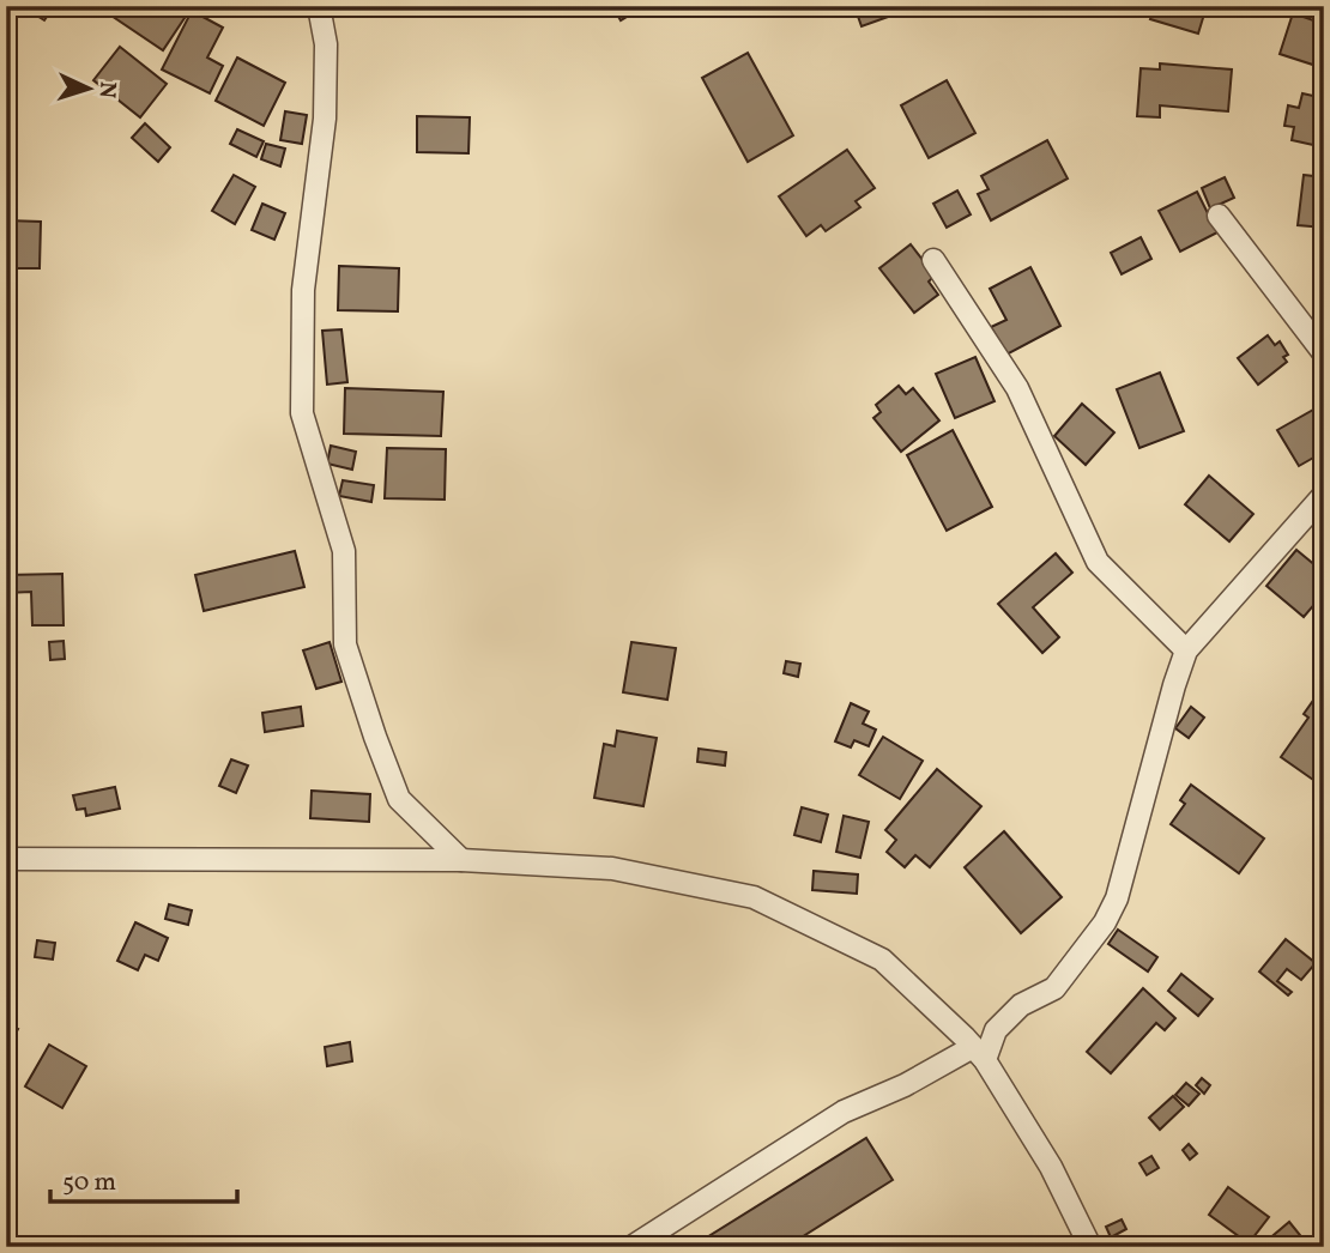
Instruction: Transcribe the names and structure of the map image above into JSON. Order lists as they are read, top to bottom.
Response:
{
  "scale_bar": "50 m",
  "north": "right"
}
